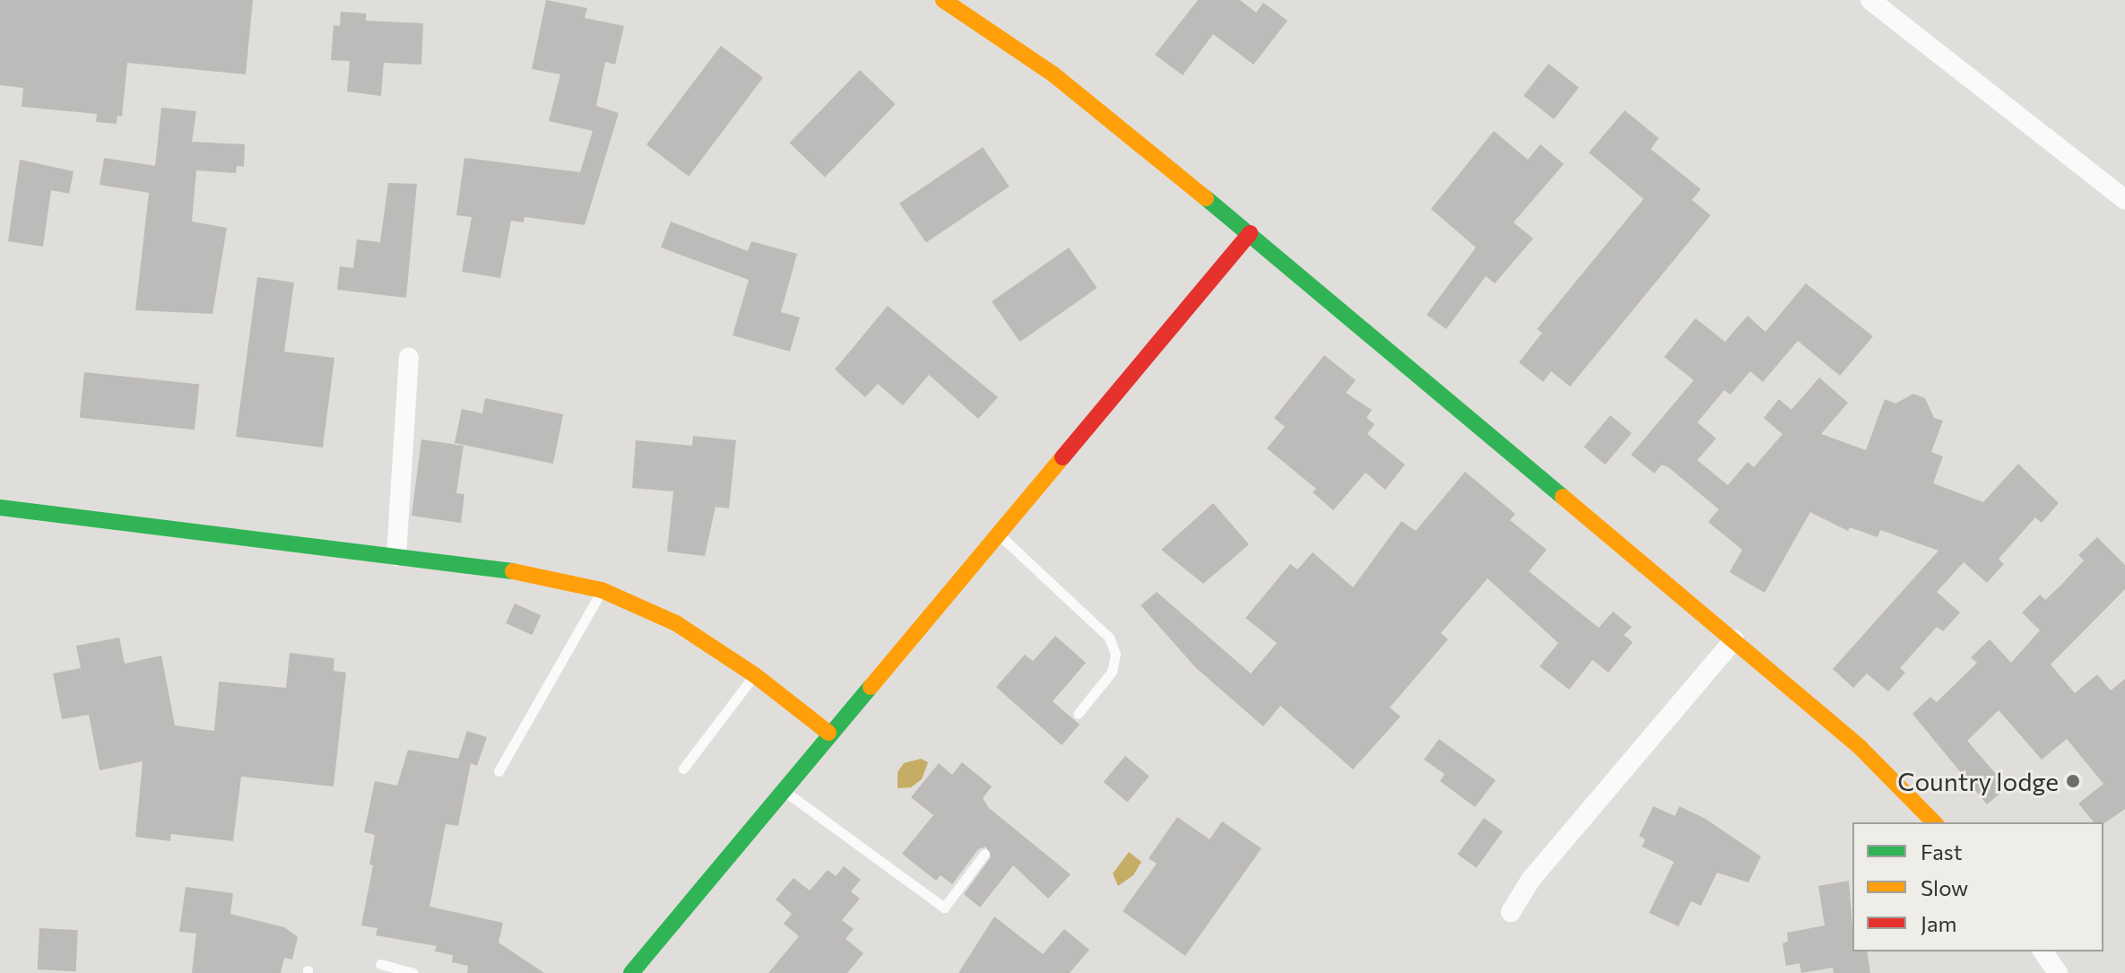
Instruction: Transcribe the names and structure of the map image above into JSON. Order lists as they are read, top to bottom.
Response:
{
  "places": ["Country lodge"],
  "legend": ["Fast", "Slow", "Jam"]
}
